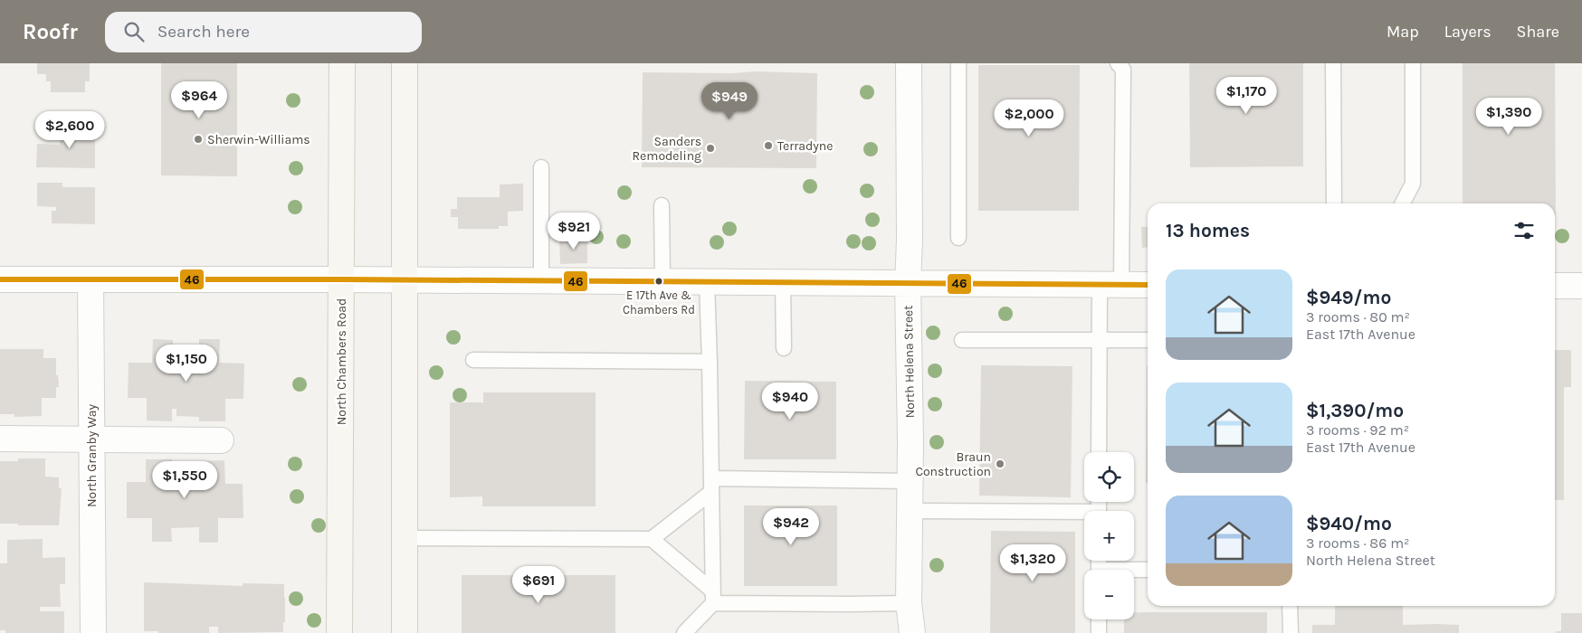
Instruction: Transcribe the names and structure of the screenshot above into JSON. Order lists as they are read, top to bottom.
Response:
{
  "streets": {
    "main road": ["North Chambers Road"],
    "street": ["North Helena Street", "North Granby Way"]
  },
  "places": [
    "Sherwin-Williams",
    "Terradyne",
    "Sanders Remodeling",
    "E 17th Ave & Chambers Rd",
    "Braun Construction"
  ],
  "lines": ["transit line 46"],
  "page": {
    "header": "Roofr",
    "search": "Search here",
    "nav": ["Map", "Layers", "Share"],
    "price": [
      "$1,170",
      "$964",
      "$949",
      "$1,390",
      "$2,000",
      "$2,600",
      "$921",
      "$1,150",
      "$940",
      "$1,550",
      "$942",
      "$1,320",
      "$691"
    ],
    "heading": "13 homes",
    "list": [
      {
        "name": "$949/mo",
        "note": "3 rooms · 80 m² · East 17th Avenue"
      },
      {
        "name": "$1,390/mo",
        "note": "3 rooms · 92 m² · East 17th Avenue"
      },
      {
        "name": "$940/mo",
        "note": "3 rooms · 86 m² · North Helena Street"
      }
    ],
    "map_buttons": ["+", "−"]
  }
}
